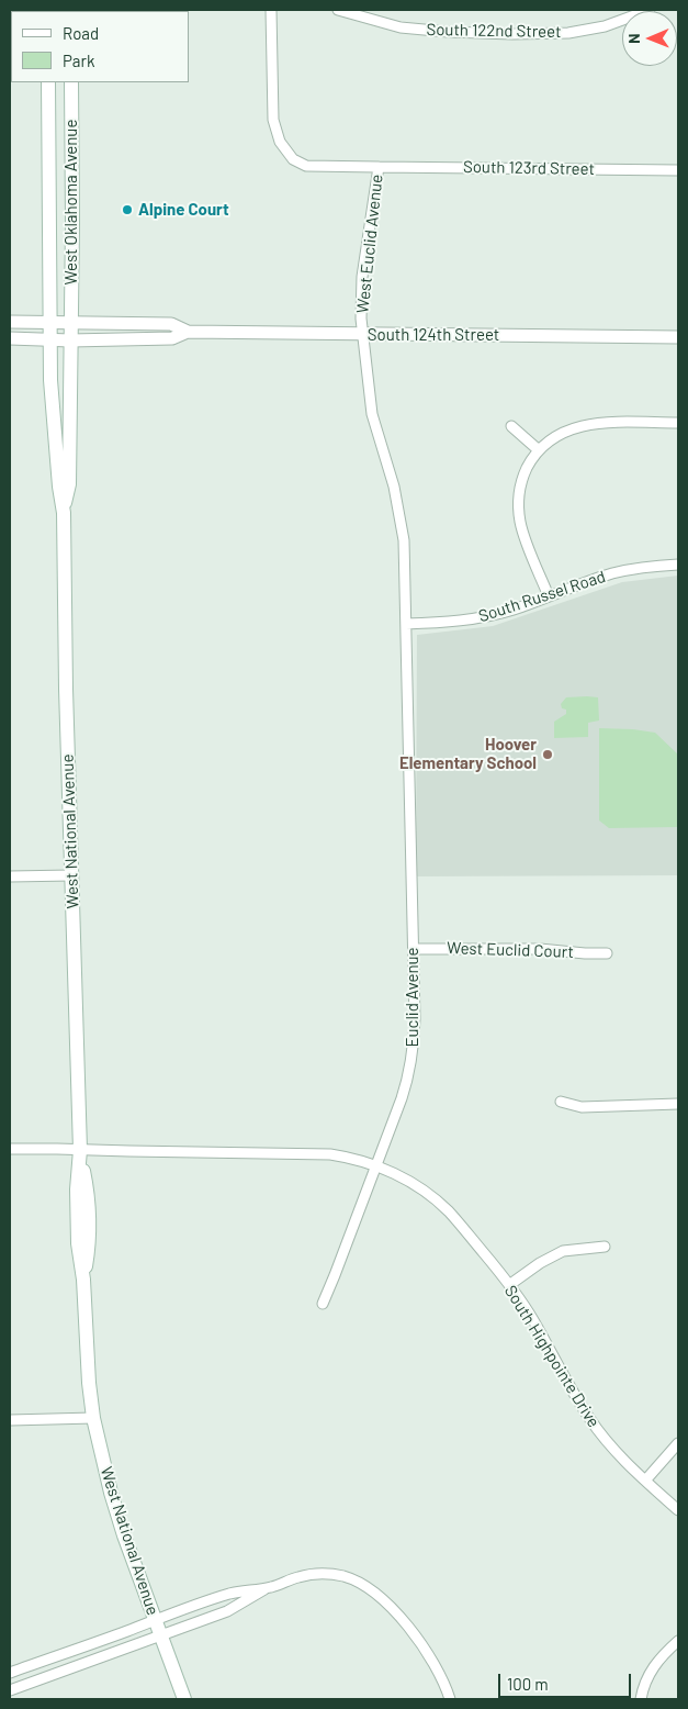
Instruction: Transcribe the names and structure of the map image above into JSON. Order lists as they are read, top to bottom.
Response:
{
  "streets": {
    "main road": ["West Oklahoma Avenue", "West National Avenue"],
    "street": [
      "South 122nd Street",
      "South 123rd Street",
      "West Euclid Avenue",
      "South 124th Street",
      "South Russel Road",
      "West Euclid Court",
      "Euclid Avenue",
      "South Highpointe Drive"
    ]
  },
  "crossings": [
    ["South 123rd Street", "West Euclid Avenue"],
    ["West Oklahoma Avenue", "South 124th Street"],
    ["West Oklahoma Avenue", "West National Avenue"],
    ["West Euclid Avenue", "South 124th Street"],
    ["West Euclid Avenue", "South Russel Road"],
    ["West Euclid Avenue", "Euclid Avenue"],
    ["South 124th Street", "West National Avenue"],
    ["West National Avenue", "South Highpointe Drive"],
    ["West Euclid Court", "Euclid Avenue"],
    ["Euclid Avenue", "South Highpointe Drive"]
  ],
  "places": ["Alpine Court", "Hoover Elementary School"],
  "legend": ["Road", "Park"],
  "scale_bar": "100 m",
  "north": "left"
}
